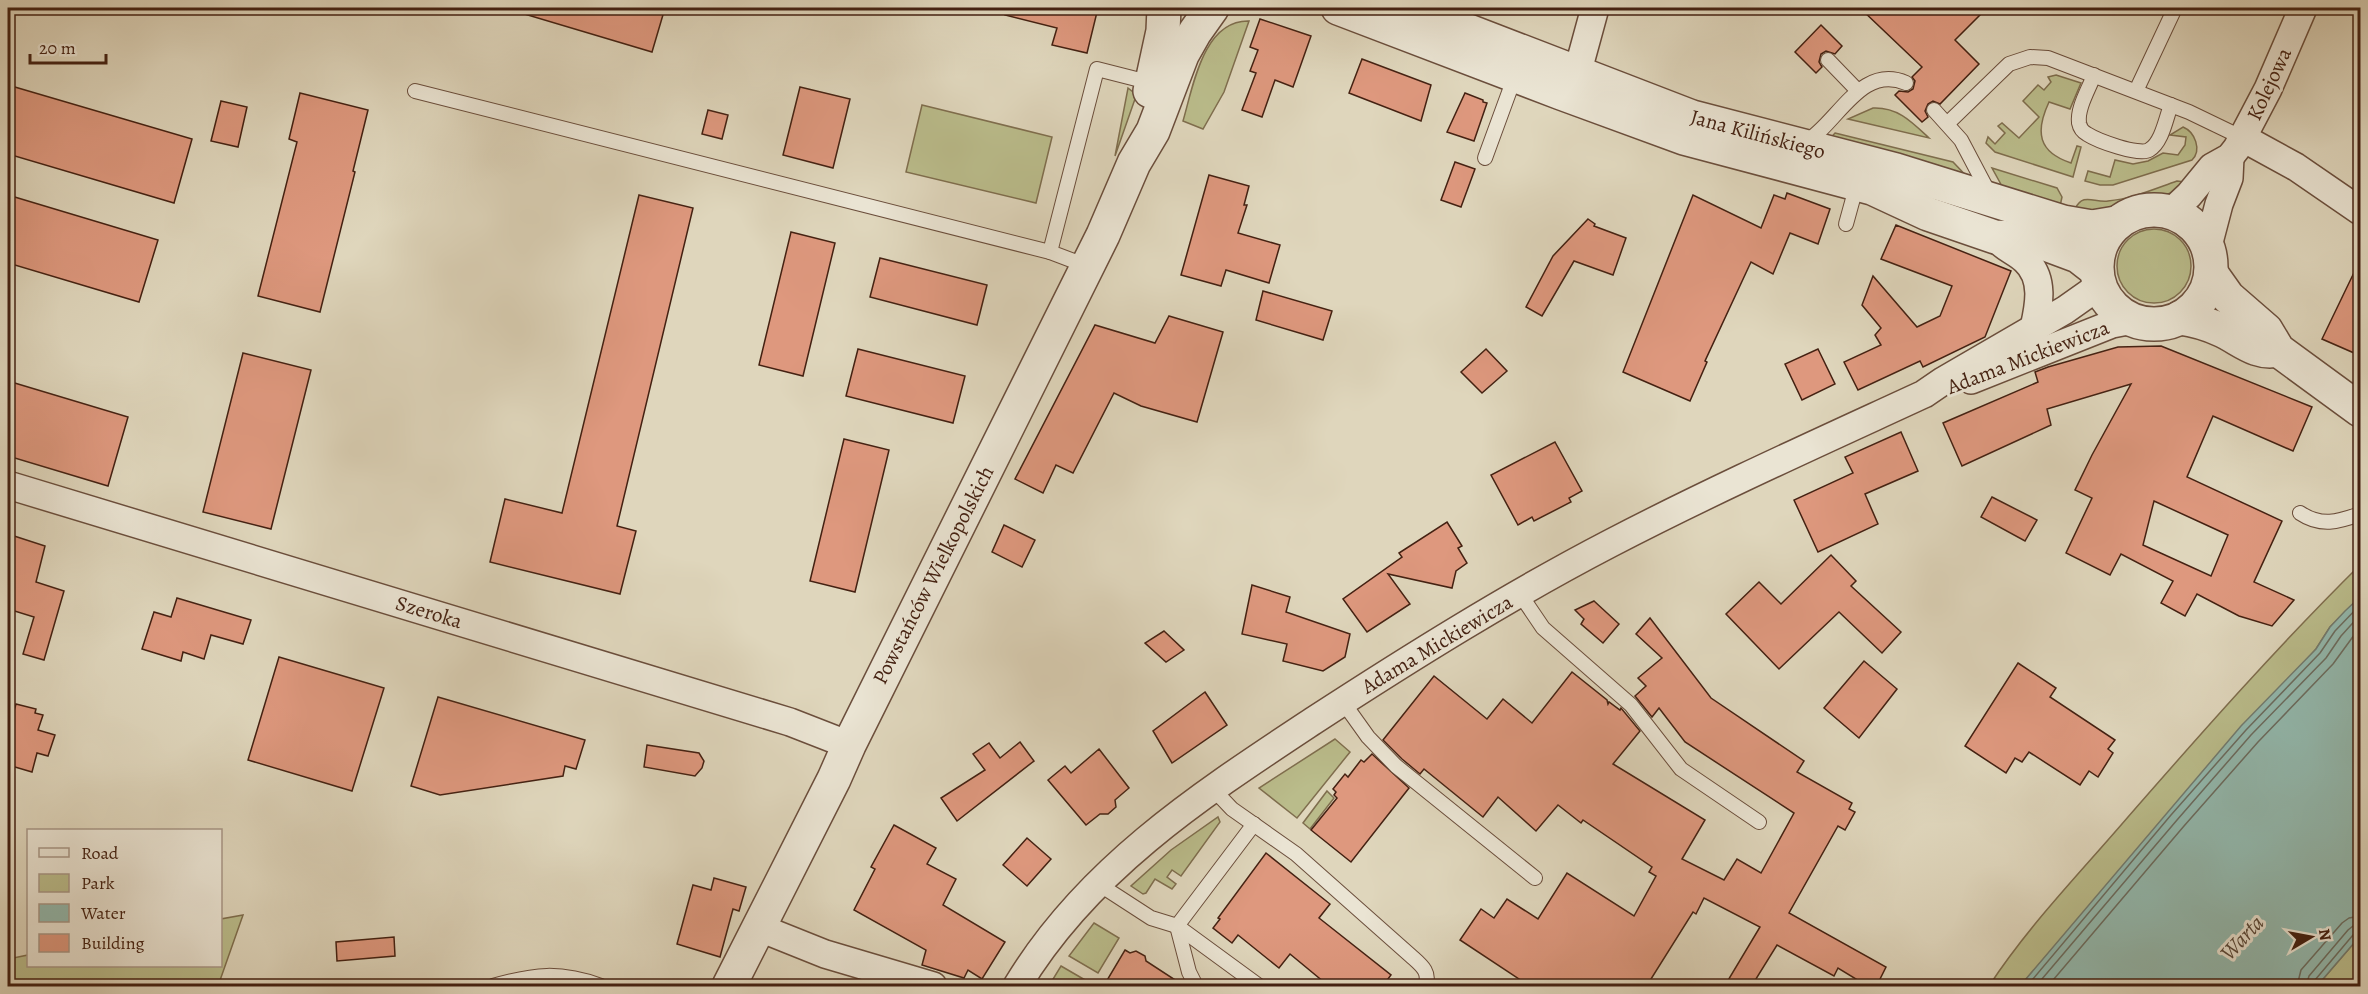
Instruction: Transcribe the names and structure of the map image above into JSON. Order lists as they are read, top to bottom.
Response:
{
  "streets": {
    "street": [
      "Kolejowa",
      "Jana Kilińskiego",
      "Adama Mickiewicza",
      "Powstańców Wielkopolskich",
      "Szeroka"
    ]
  },
  "crossings": [
    ["Kolejowa", "Jana Kilińskiego"],
    ["Kolejowa", "Adama Mickiewicza"],
    ["Jana Kilińskiego", "Adama Mickiewicza"],
    ["Powstańców Wielkopolskich", "Szeroka"]
  ],
  "water": ["Warta"],
  "legend": [
    "Road",
    "Park",
    "Water",
    "Building"
  ],
  "scale_bar": "20 m",
  "north": "right"
}
